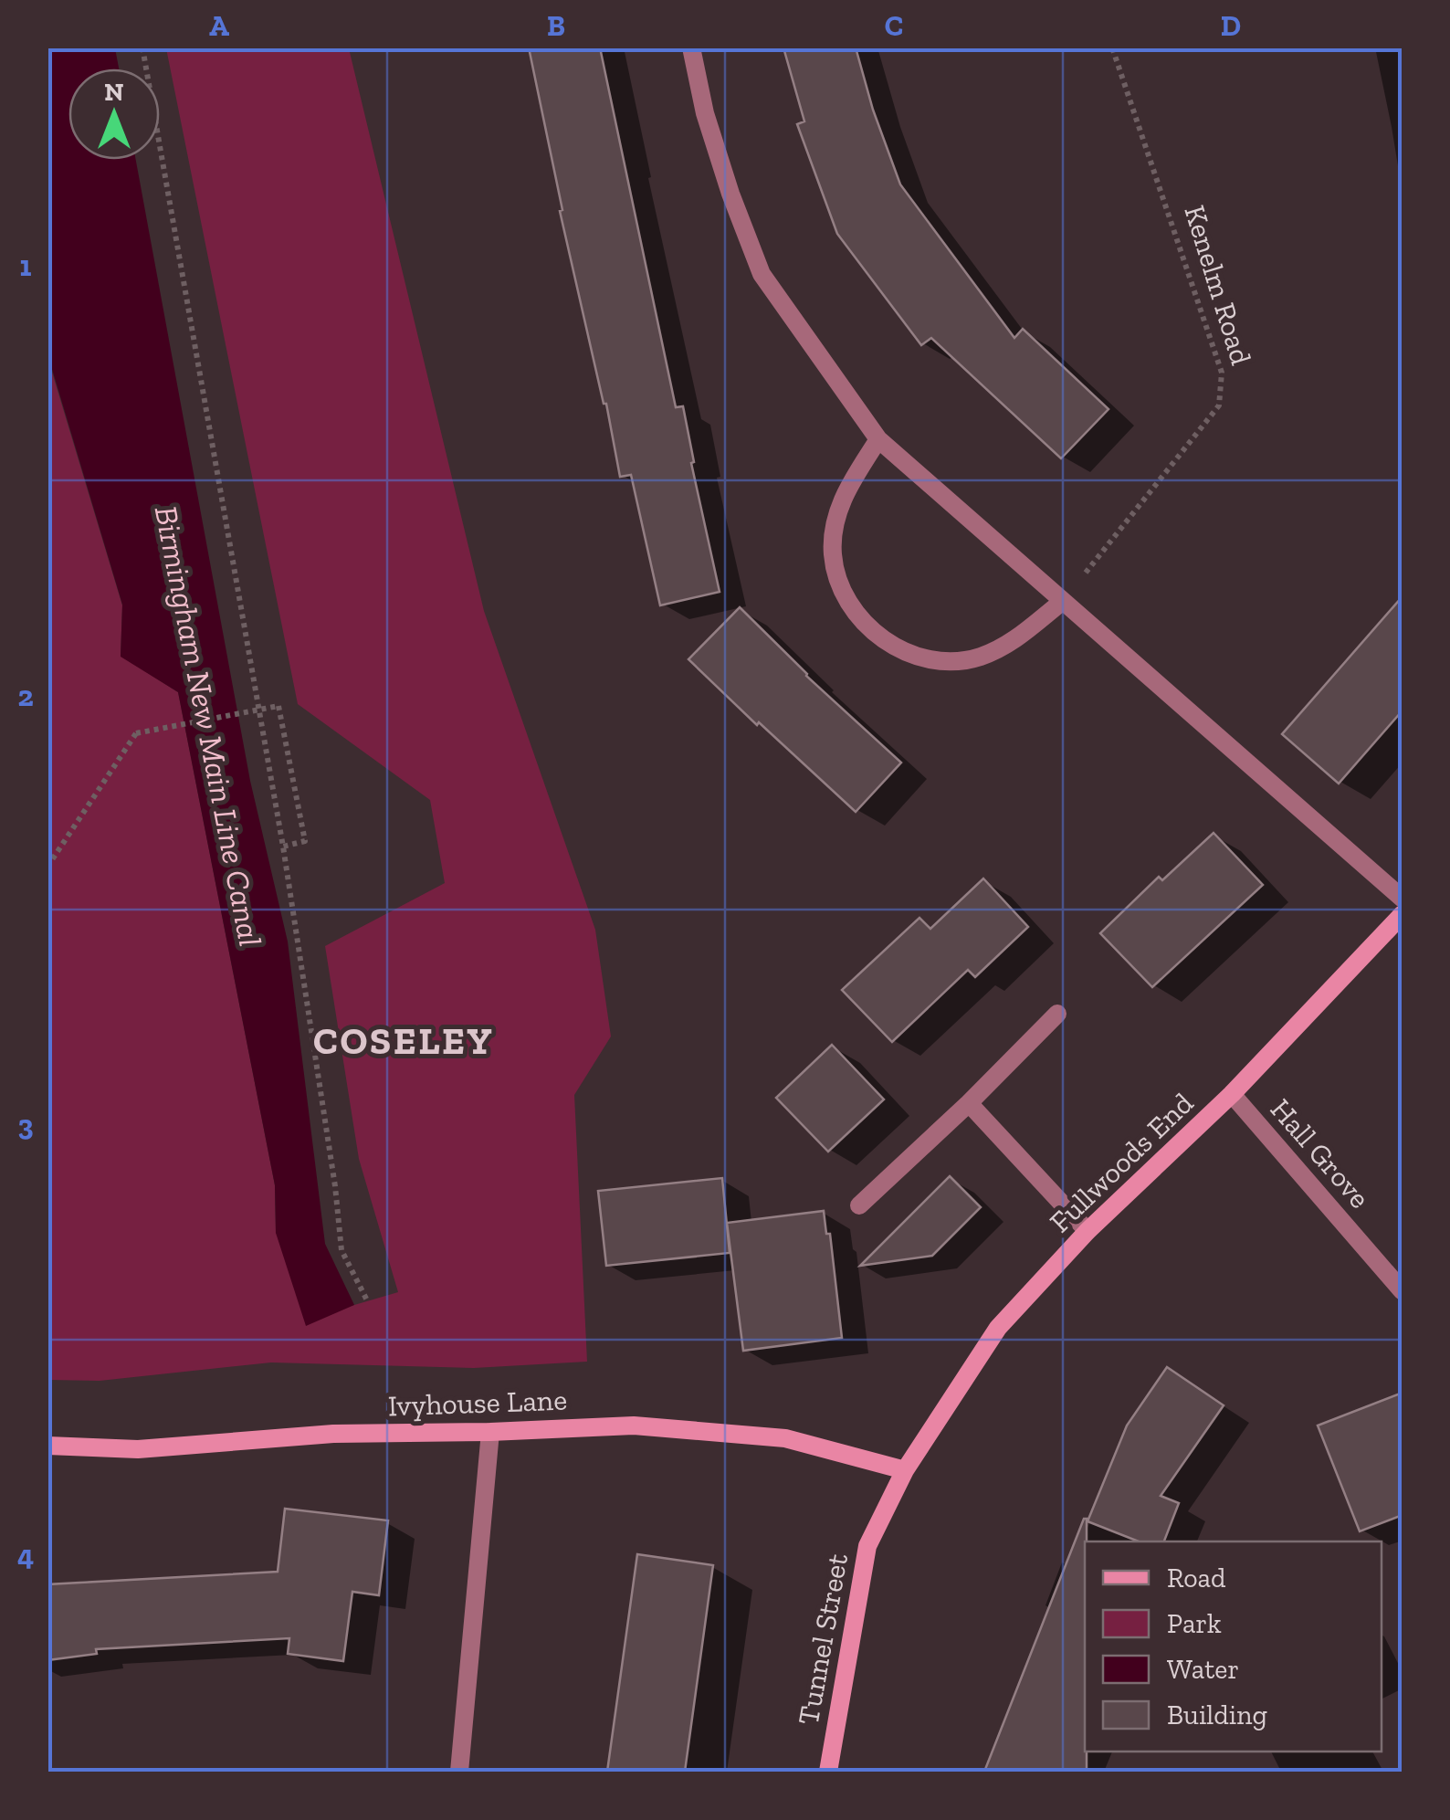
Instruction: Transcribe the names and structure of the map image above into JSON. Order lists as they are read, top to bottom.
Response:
{
  "streets": {
    "main road": ["Fullwoods End", "Ivyhouse Lane", "Tunnel Street"],
    "street": ["Hall Grove"],
    "path": ["Kenelm Road"]
  },
  "crossings": [
    ["Hall Grove", "Fullwoods End"],
    ["Fullwoods End", "Ivyhouse Lane"],
    ["Fullwoods End", "Tunnel Street"],
    ["Ivyhouse Lane", "Tunnel Street"]
  ],
  "districts": ["COSELEY"],
  "water": ["Birmingham New Main Line Canal"],
  "legend": [
    "Road",
    "Park",
    "Water",
    "Building"
  ],
  "north": "top",
  "grid": {
    "columns": [
      "A",
      "B",
      "C",
      "D"
    ],
    "rows": [
      "1",
      "2",
      "3",
      "4"
    ]
  }
}
